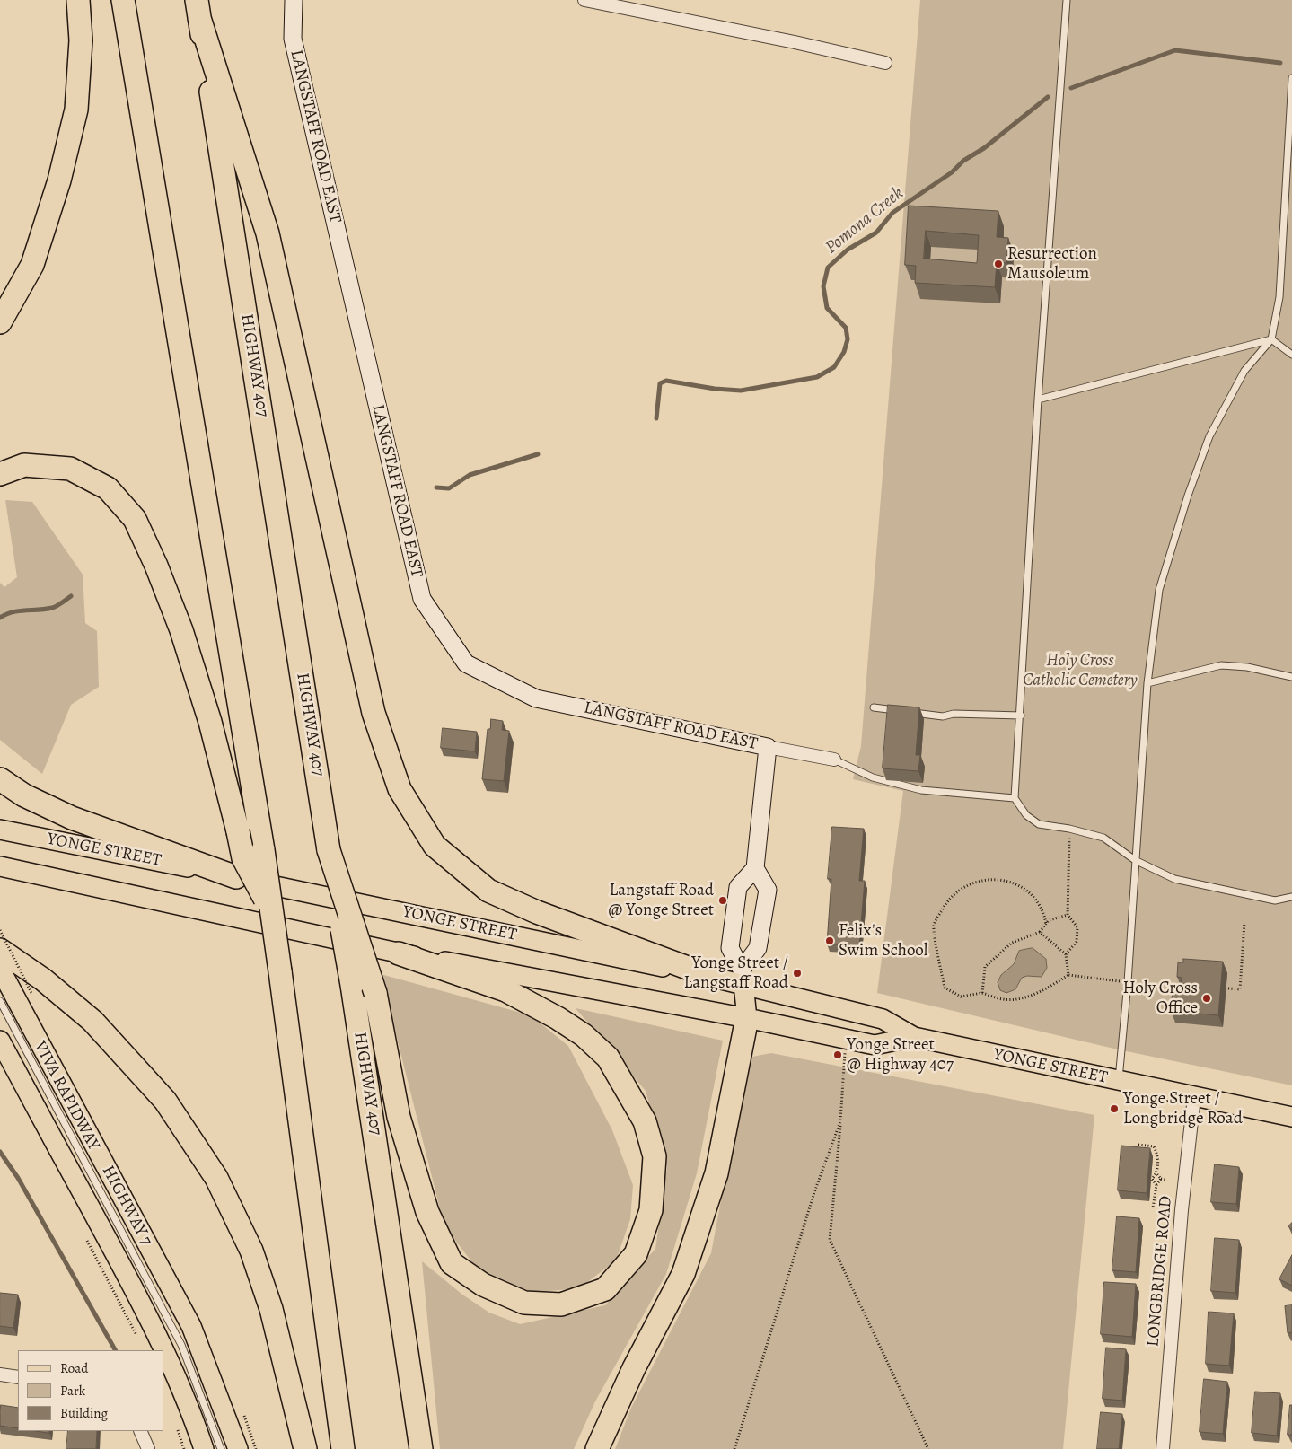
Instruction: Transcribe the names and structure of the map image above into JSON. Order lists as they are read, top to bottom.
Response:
{
  "streets": {
    "highway": ["HIGHWAY 407"],
    "main road": ["YONGE STREET", "HIGHWAY 7"],
    "street": ["LANGSTAFF ROAD EAST", "LONGBRIDGE ROAD"],
    "lane": ["VIVA RAPIDWAY"]
  },
  "crossings": [
    ["YONGE STREET", "LONGBRIDGE ROAD"],
    ["VIVA RAPIDWAY", "HIGHWAY 7"]
  ],
  "water": ["Pomona Creek"],
  "parks": ["Holy Cross Catholic Cemetery"],
  "places": [
    "Resurrection Mausoleum",
    "Langstaff Road @ Yonge Street",
    "Felix's Swim School",
    "Yonge Street / Langstaff Road",
    "Holy Cross Office",
    "Yonge Street @ Highway 407",
    "Yonge Street / Longbridge Road"
  ],
  "legend": ["Road", "Park", "Building"]
}
